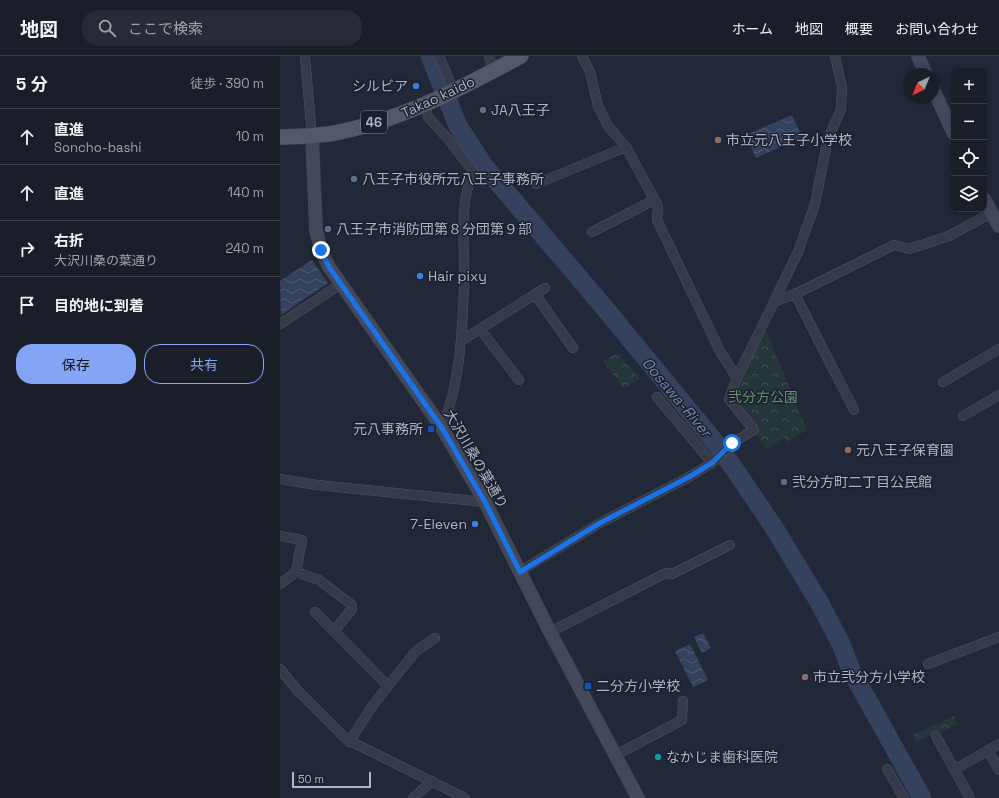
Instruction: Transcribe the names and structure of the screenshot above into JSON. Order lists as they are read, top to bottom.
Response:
{
  "streets": {
    "main road": ["Takao kaido", "46"],
    "street": ["大沢川桑の葉通り"]
  },
  "crossings": [
    ["Takao kaido", "大沢川桑の葉通り"]
  ],
  "water": ["Oosawa-River"],
  "parks": ["弐分方公園"],
  "places": {
    "other": [
      "シルビア",
      "JA八王子",
      "市立元八王子小学校",
      "八王子市役所元八王子事務所",
      "八王子市消防団第８分団第９部",
      "Hair pixy",
      "元八王子保育園",
      "弐分方町二丁目公民館",
      "7-Eleven",
      "市立弐分方小学校",
      "なかじま歯科医院"
    ],
    "transit": ["元八事務所", "二分方小学校"]
  },
  "scale_bar": "50 m",
  "north": "bottom left",
  "page": {
    "header": "地図",
    "search": "ここで検索",
    "nav": [
      "ホーム",
      "地図",
      "概要",
      "お問い合わせ"
    ],
    "heading": ["5 分", "徒歩 · 390 m"],
    "map_buttons": ["+", "−"],
    "list": [
      ["直進", "Soncho-bashi", "10 m"],
      ["直進", "140 m"],
      ["右折", "大沢川桑の葉通り", "240 m"],
      "目的地に到着"
    ],
    "buttons": ["保存", "共有"],
    "scale": "50 m"
  }
}
